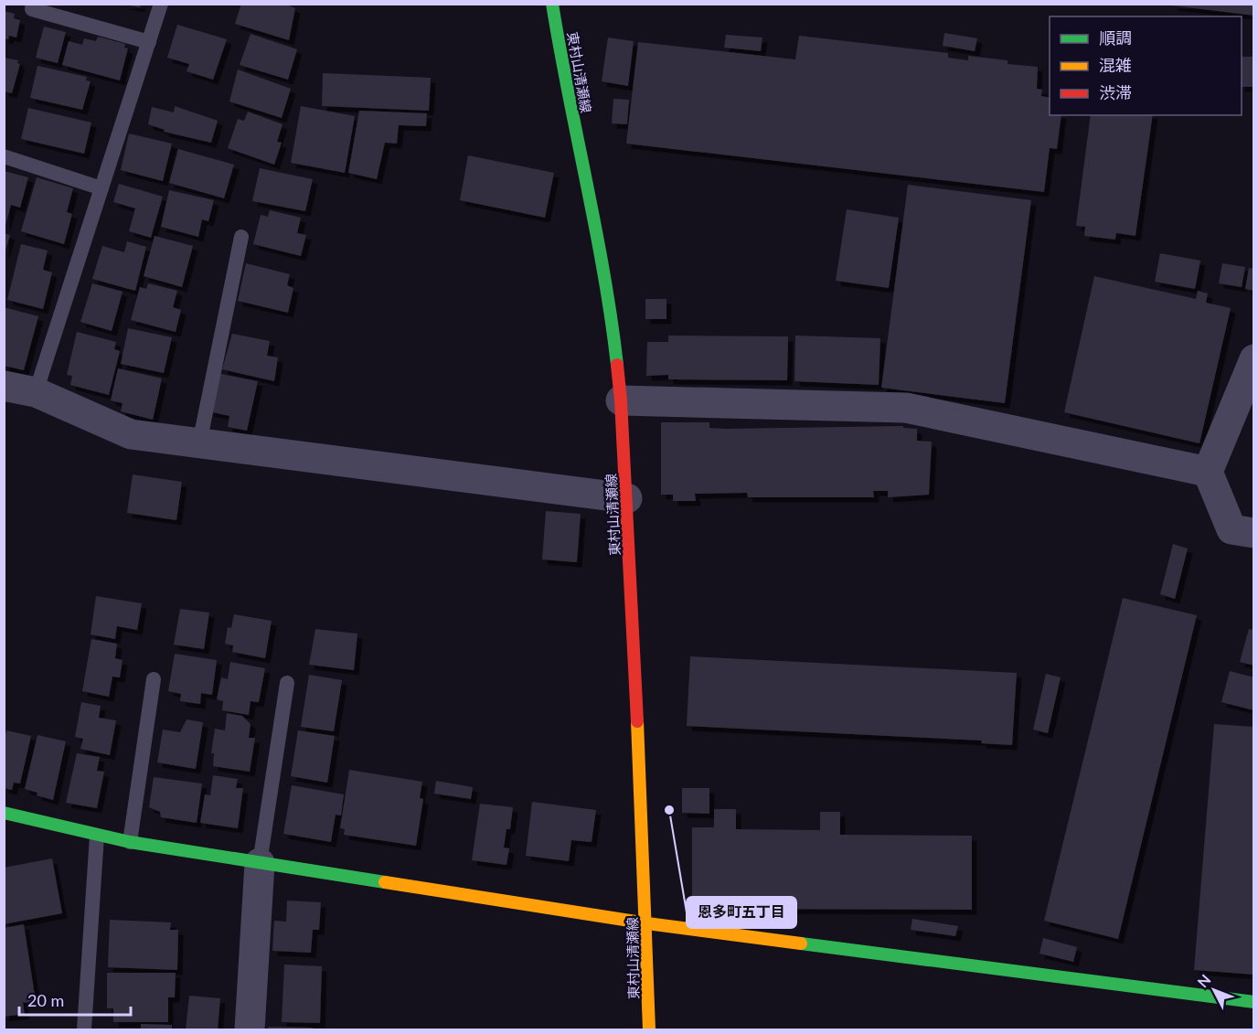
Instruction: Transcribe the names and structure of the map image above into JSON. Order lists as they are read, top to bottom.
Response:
{
  "streets": {
    "street": ["東村山清瀬線"]
  },
  "places": ["恩多町五丁目"],
  "legend": ["順調", "混雑", "渋滞"],
  "scale_bar": "20 m",
  "north": "top left"
}
